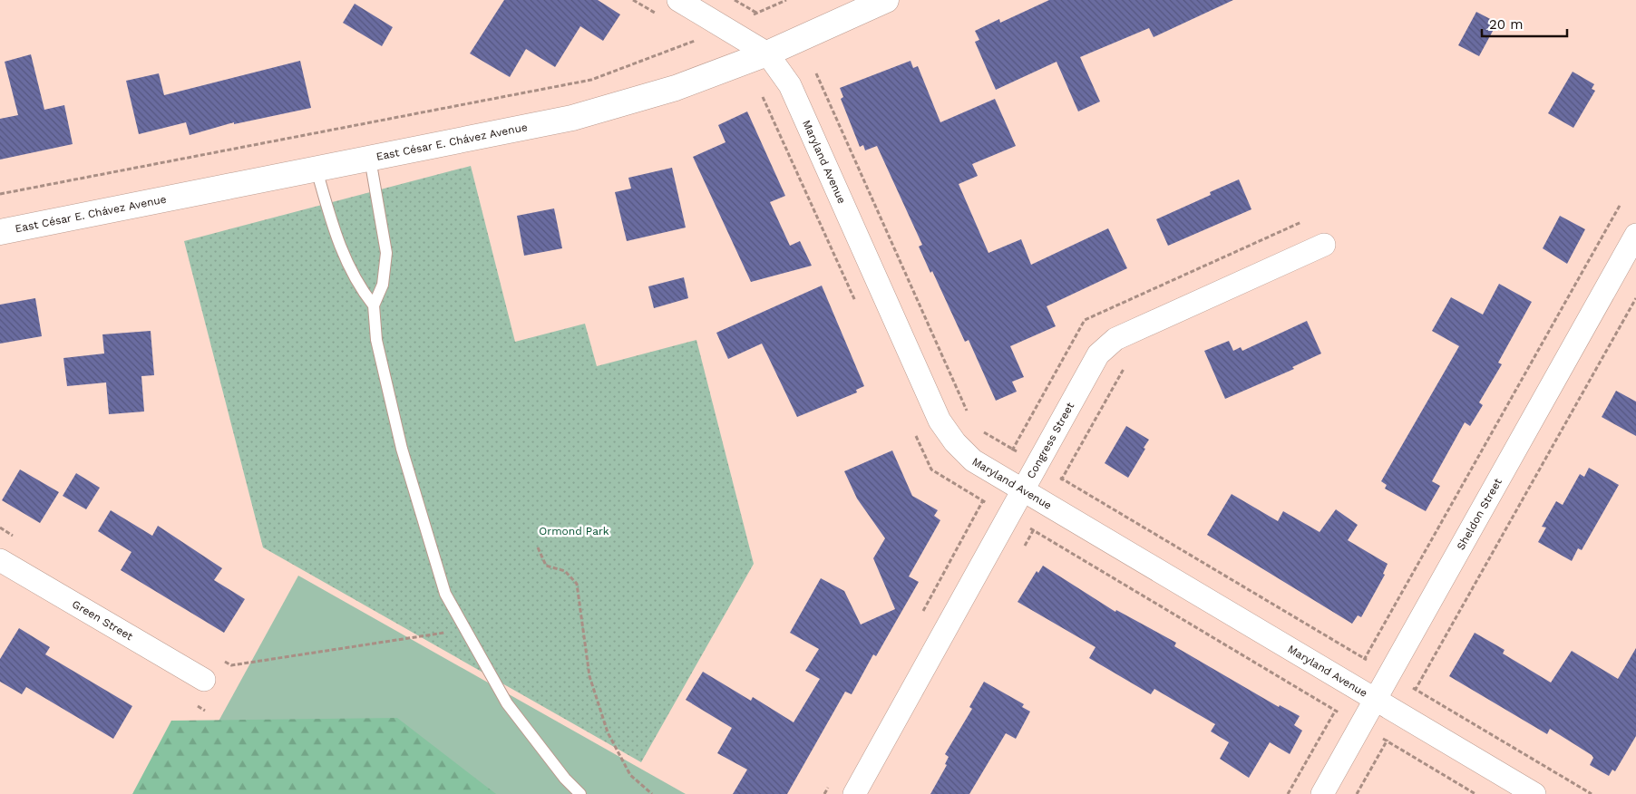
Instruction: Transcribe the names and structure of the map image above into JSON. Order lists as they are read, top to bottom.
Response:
{
  "streets": {
    "street": [
      "East César E. Chávez Avenue",
      "Maryland Avenue",
      "Congress Street",
      "Sheldon Street",
      "Green Street"
    ]
  },
  "crossings": [
    ["East César E. Chávez Avenue", "Maryland Avenue"],
    ["Maryland Avenue", "Congress Street"],
    ["Maryland Avenue", "Sheldon Street"]
  ],
  "parks": ["Ormond Park"],
  "scale_bar": "20 m"
}
